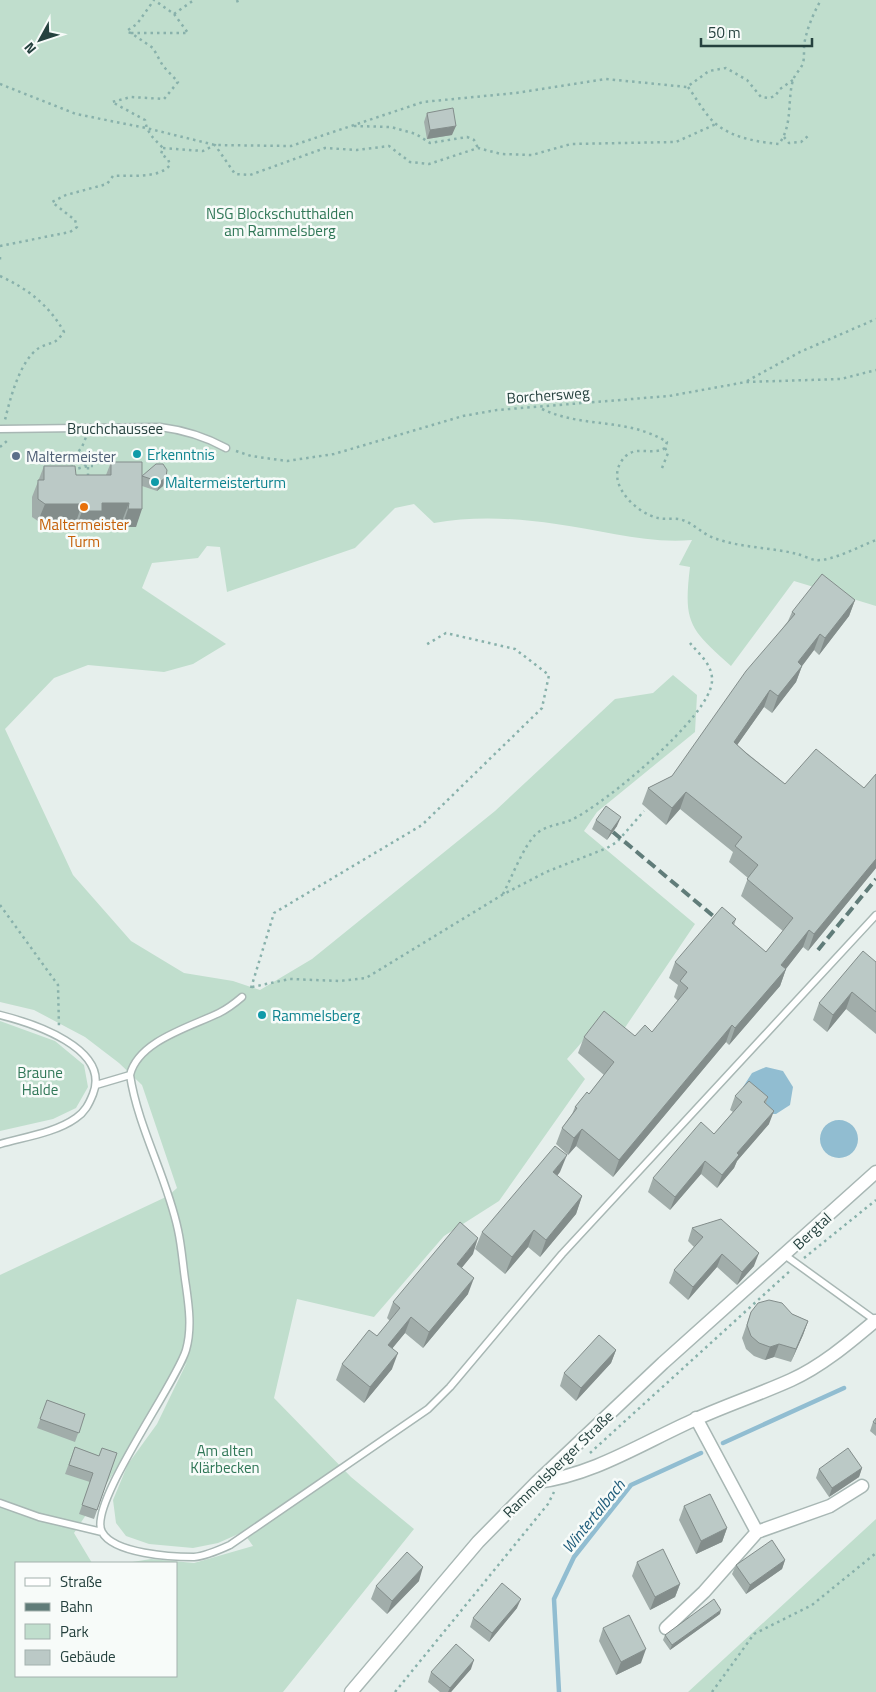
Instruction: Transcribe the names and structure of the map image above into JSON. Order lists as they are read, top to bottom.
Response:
{
  "streets": {
    "street": ["Bergtal", "Rammelsberger Straße"],
    "lane": ["Bruchchaussee"],
    "path": ["Borchersweg"]
  },
  "crossings": [
    ["Borchersweg", "Bruchchaussee"],
    ["Bergtal", "Rammelsberger Straße"]
  ],
  "water": ["Wintertalbach"],
  "parks": ["NSG Blockschutthalden am Rammelsberg", "Braune Halde", "Am alten Klärbecken"],
  "places": [
    "Erkenntnis",
    "Maltermeister",
    "Maltermeisterturm",
    "Maltermeister Turm",
    "Rammelsberg"
  ],
  "legend": [
    "Straße",
    "Bahn",
    "Park",
    "Gebäude"
  ],
  "scale_bar": "50 m",
  "north": "bottom left"
}
